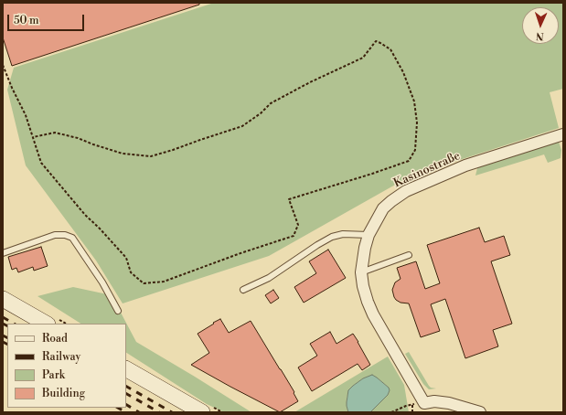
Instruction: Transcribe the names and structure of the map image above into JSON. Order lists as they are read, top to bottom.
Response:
{
  "streets": {
    "street": ["Kasinostraße"]
  },
  "legend": [
    "Road",
    "Railway",
    "Park",
    "Building"
  ],
  "scale_bar": "50 m",
  "north": "bottom"
}
